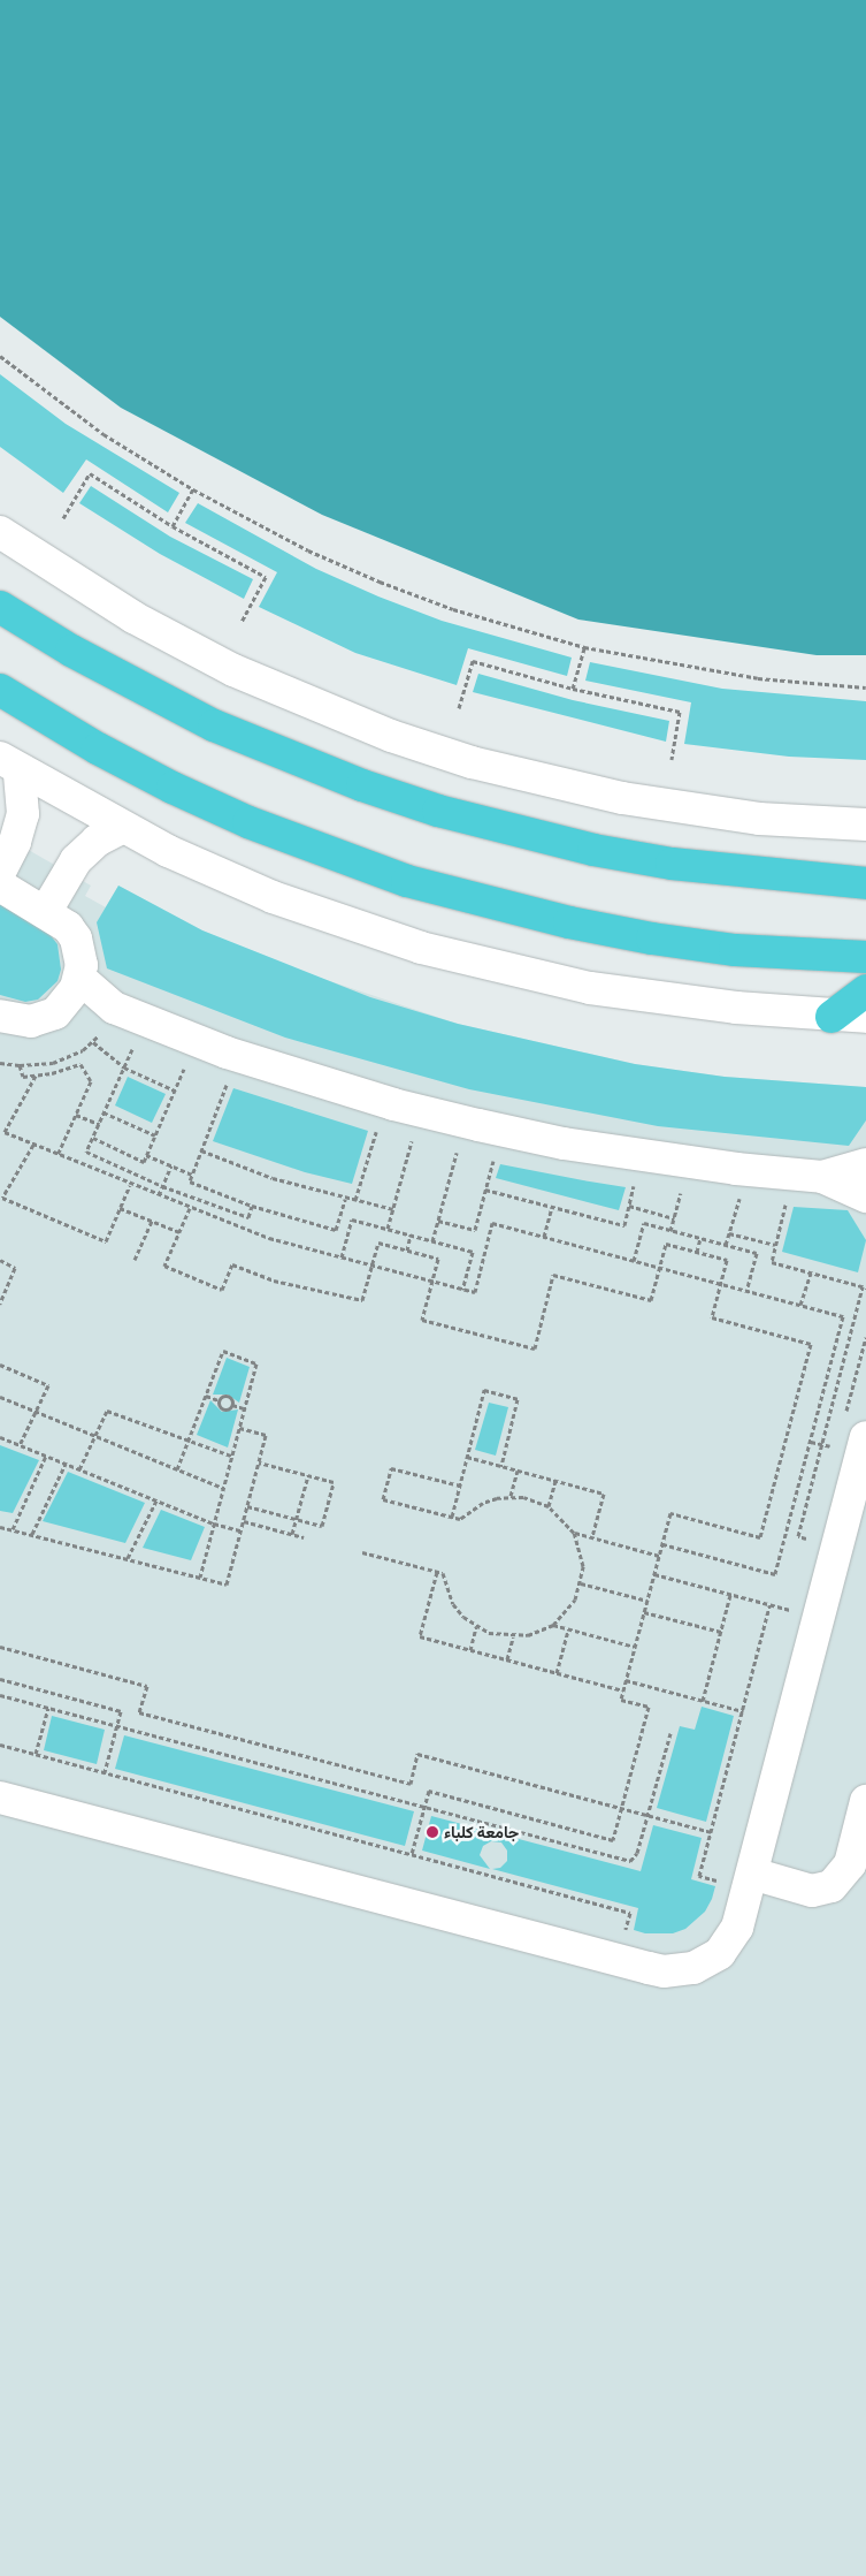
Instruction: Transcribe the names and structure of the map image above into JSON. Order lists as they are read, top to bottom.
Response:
{
  "places": ["جامعة كلباء"]
}
